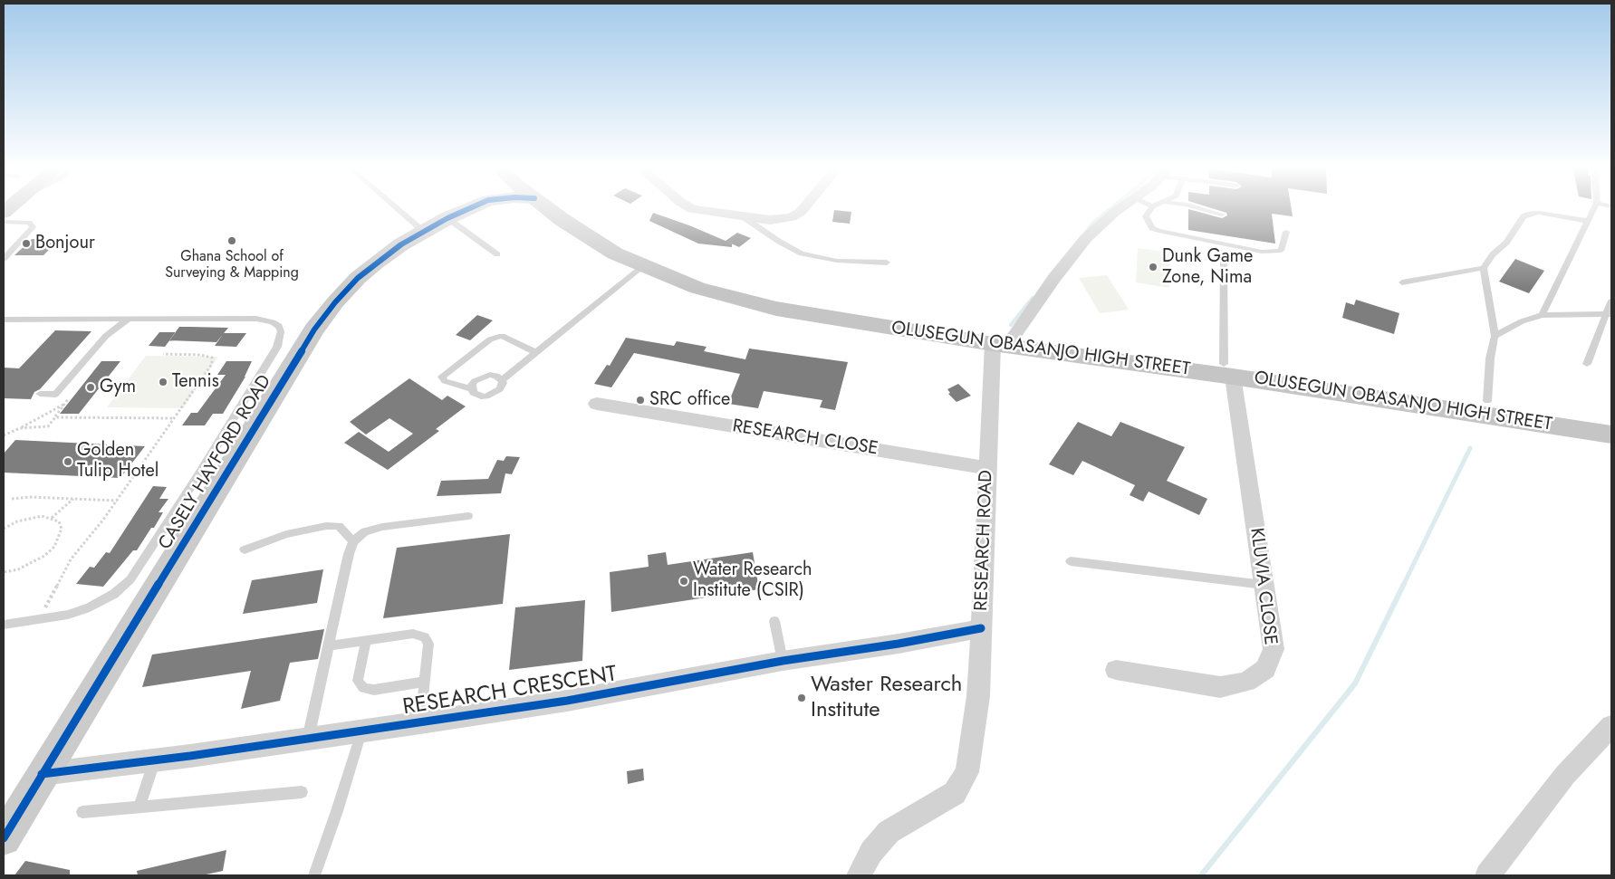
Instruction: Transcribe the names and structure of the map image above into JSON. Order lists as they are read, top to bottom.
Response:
{
  "streets": {
    "main road": ["OLUSEGUN OBASANJO HIGH STREET"],
    "street": [
      "RESEARCH CLOSE",
      "CASELY HAYFORD ROAD",
      "RESEARCH ROAD",
      "KLUVIA CLOSE",
      "RESEARCH CRESCENT"
    ]
  },
  "crossings": [
    ["OLUSEGUN OBASANJO HIGH STREET", "RESEARCH ROAD"],
    ["OLUSEGUN OBASANJO HIGH STREET", "KLUVIA CLOSE"],
    ["RESEARCH CLOSE", "RESEARCH ROAD"],
    ["CASELY HAYFORD ROAD", "RESEARCH CRESCENT"],
    ["RESEARCH ROAD", "RESEARCH CRESCENT"]
  ],
  "places": [
    "Ghana School of Surveying & Mapping",
    "Bonjour",
    "Dunk Game Zone, Nima",
    "Tennis",
    "Gym",
    "SRC office",
    "Golden Tulip Hotel",
    "Water Research Institute (CSIR)",
    "Waster Research Institute"
  ]
}
